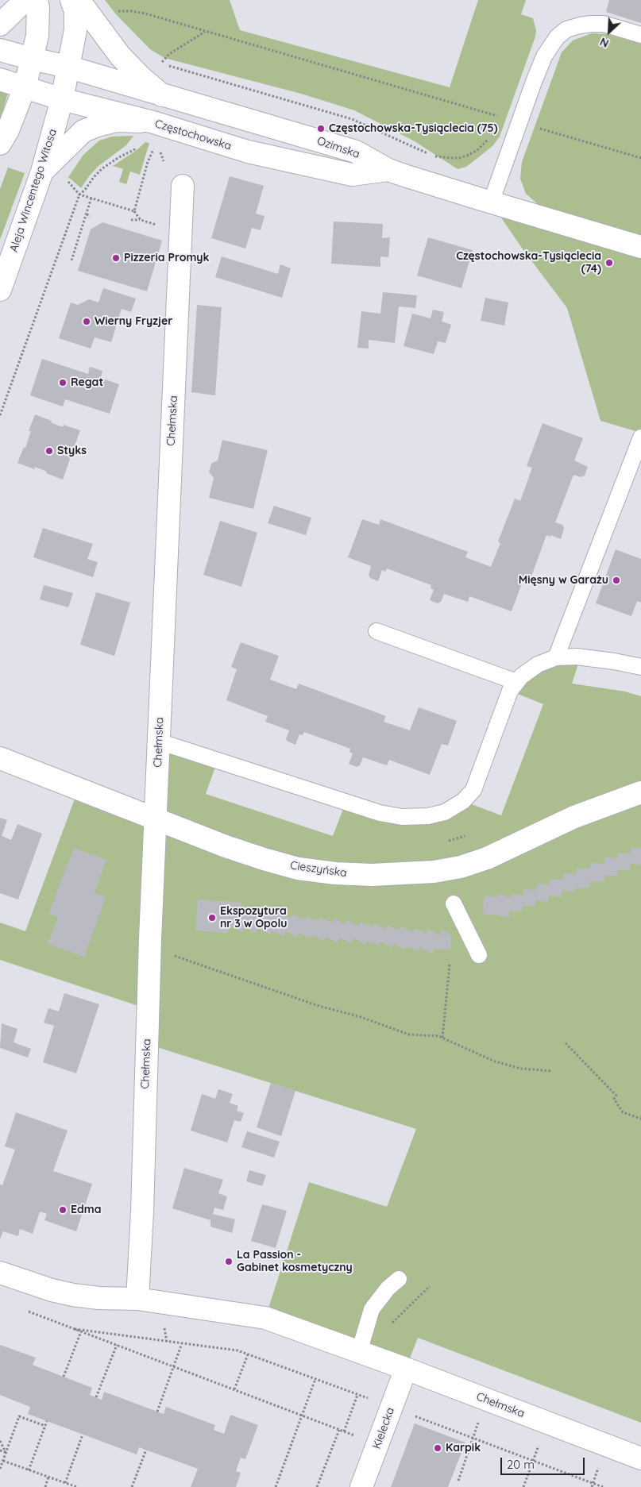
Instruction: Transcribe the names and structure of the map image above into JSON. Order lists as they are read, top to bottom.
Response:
{
  "streets": {
    "street": [
      "Częstochowska",
      "Ozimska",
      "Aleja Wincentego Witosa",
      "Chełmska",
      "Cieszyńska",
      "Kielecka"
    ]
  },
  "crossings": [
    ["Częstochowska", "Ozimska"],
    ["Częstochowska", "Aleja Wincentego Witosa"],
    ["Ozimska", "Aleja Wincentego Witosa"],
    ["Chełmska", "Cieszyńska"],
    ["Chełmska", "Kielecka"]
  ],
  "places": [
    "Częstochowska-Tysiąclecia (75)",
    "Pizzeria Promyk",
    "Częstochowska-Tysiąclecia (74)",
    "Wierny Fryzjer",
    "Regat",
    "Styks",
    "Mięsny w Garażu",
    "Ekspozytura nr 3 w Opolu",
    "Edma",
    "La Passion - Gabinet kosmetyczny",
    "Karpik"
  ],
  "scale_bar": "20 m",
  "north": "bottom left"
}
